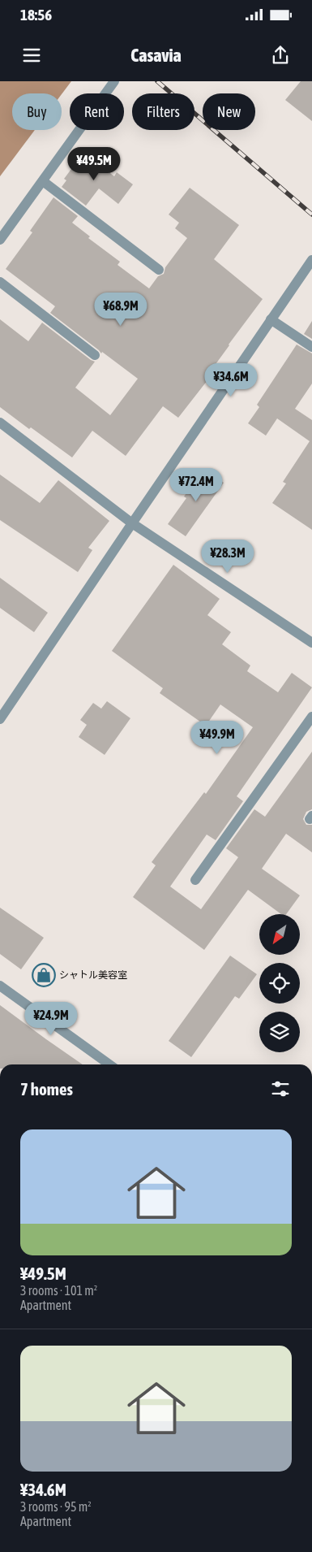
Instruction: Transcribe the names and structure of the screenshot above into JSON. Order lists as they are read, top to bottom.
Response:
{
  "places": {
    "shop": ["シャトル美容室"]
  },
  "north": "bottom left",
  "page": {
    "status": "18:56",
    "header": "Casavia",
    "chip": [
      "Buy",
      "Rent",
      "Filters",
      "New"
    ],
    "price": [
      "¥49.5M",
      "¥68.9M",
      "¥34.6M",
      "¥72.4M",
      "¥28.3M",
      "¥49.9M",
      "¥24.9M"
    ],
    "heading": "7 homes",
    "list": [
      {
        "name": "¥49.5M",
        "note": "3 rooms · 101 m² · Apartment"
      },
      {
        "name": "¥34.6M",
        "note": "3 rooms · 95 m² · Apartment"
      }
    ]
  }
}
